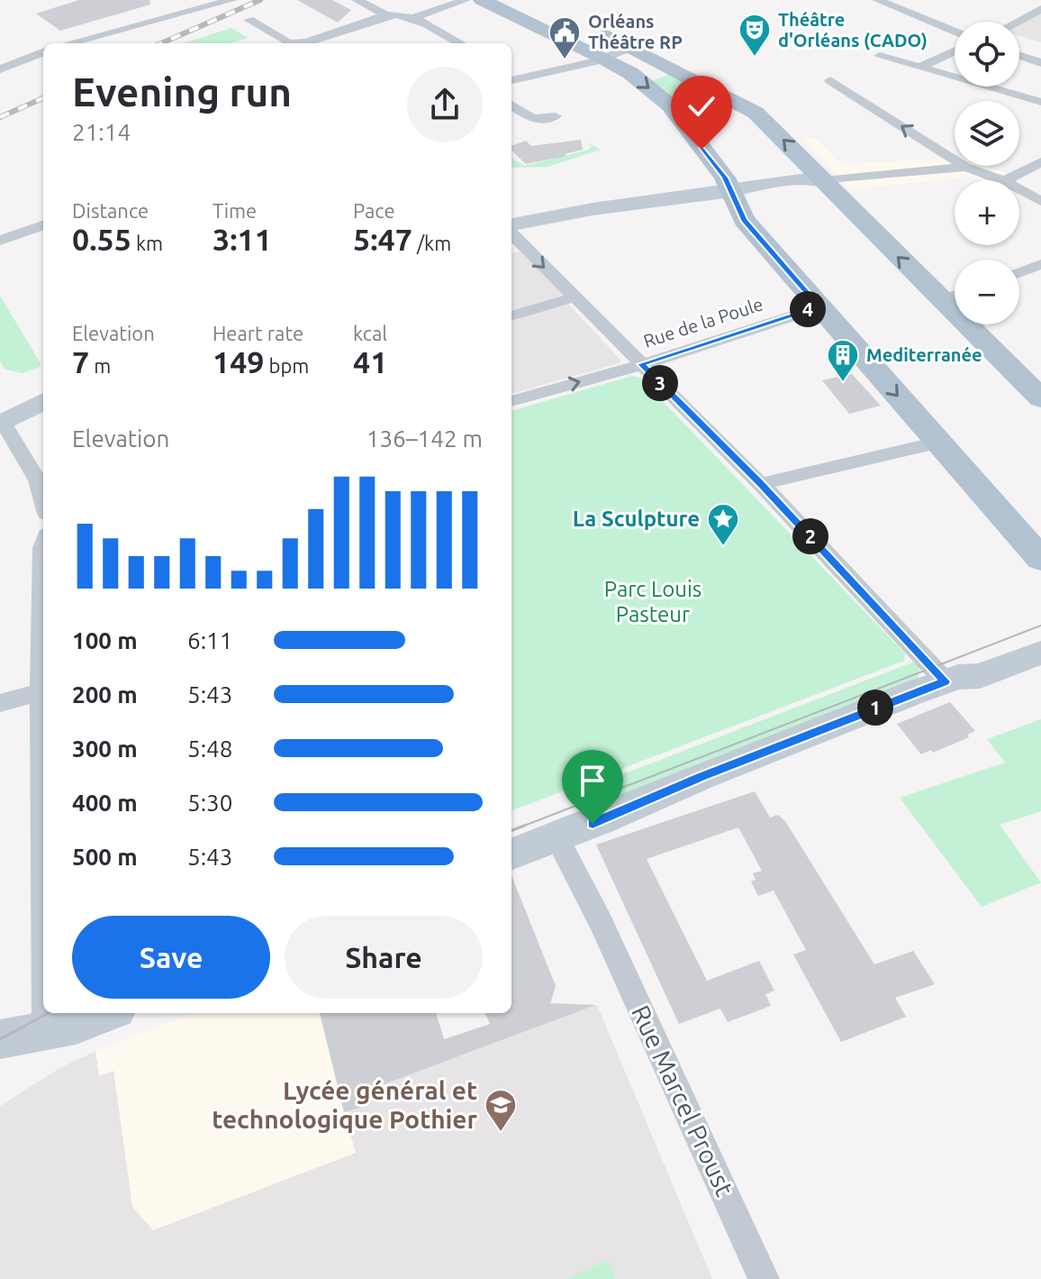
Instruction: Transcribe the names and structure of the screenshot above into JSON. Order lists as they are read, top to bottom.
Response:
{
  "streets": {
    "street": ["Rue de la Poule", "Rue Marcel Proust"]
  },
  "parks": ["Parc Louis Pasteur"],
  "places": {
    "theatre": ["Théâtre d'Orléans (CADO)"],
    "public building": ["Orléans Théâtre RP"],
    "building": ["Mediterranée"],
    "place": ["La Sculpture"],
    "school or university": ["Lycée général et technologique Pothier"]
  },
  "page": {
    "map_buttons": ["+", "−"],
    "heading": ["Evening run", "21:14"],
    "stats": [
      ["Distance", "0.55 km"],
      ["Time", "3:11"],
      ["Pace", "5:47 /km"],
      ["Elevation", "7 m"],
      ["Heart rate", "149 bpm"],
      ["kcal", "41"]
    ],
    "pins": [
      "4",
      "3",
      "2",
      "1"
    ],
    "chart": ["Elevation", "136–142 m"],
    "list": [
      {
        "name": "100 m",
        "note": "6:11"
      },
      {
        "name": "200 m",
        "note": "5:43"
      },
      {
        "name": "300 m",
        "note": "5:48"
      },
      {
        "name": "400 m",
        "note": "5:30"
      },
      {
        "name": "500 m",
        "note": "5:43"
      }
    ],
    "buttons": ["Save", "Share"]
  }
}
